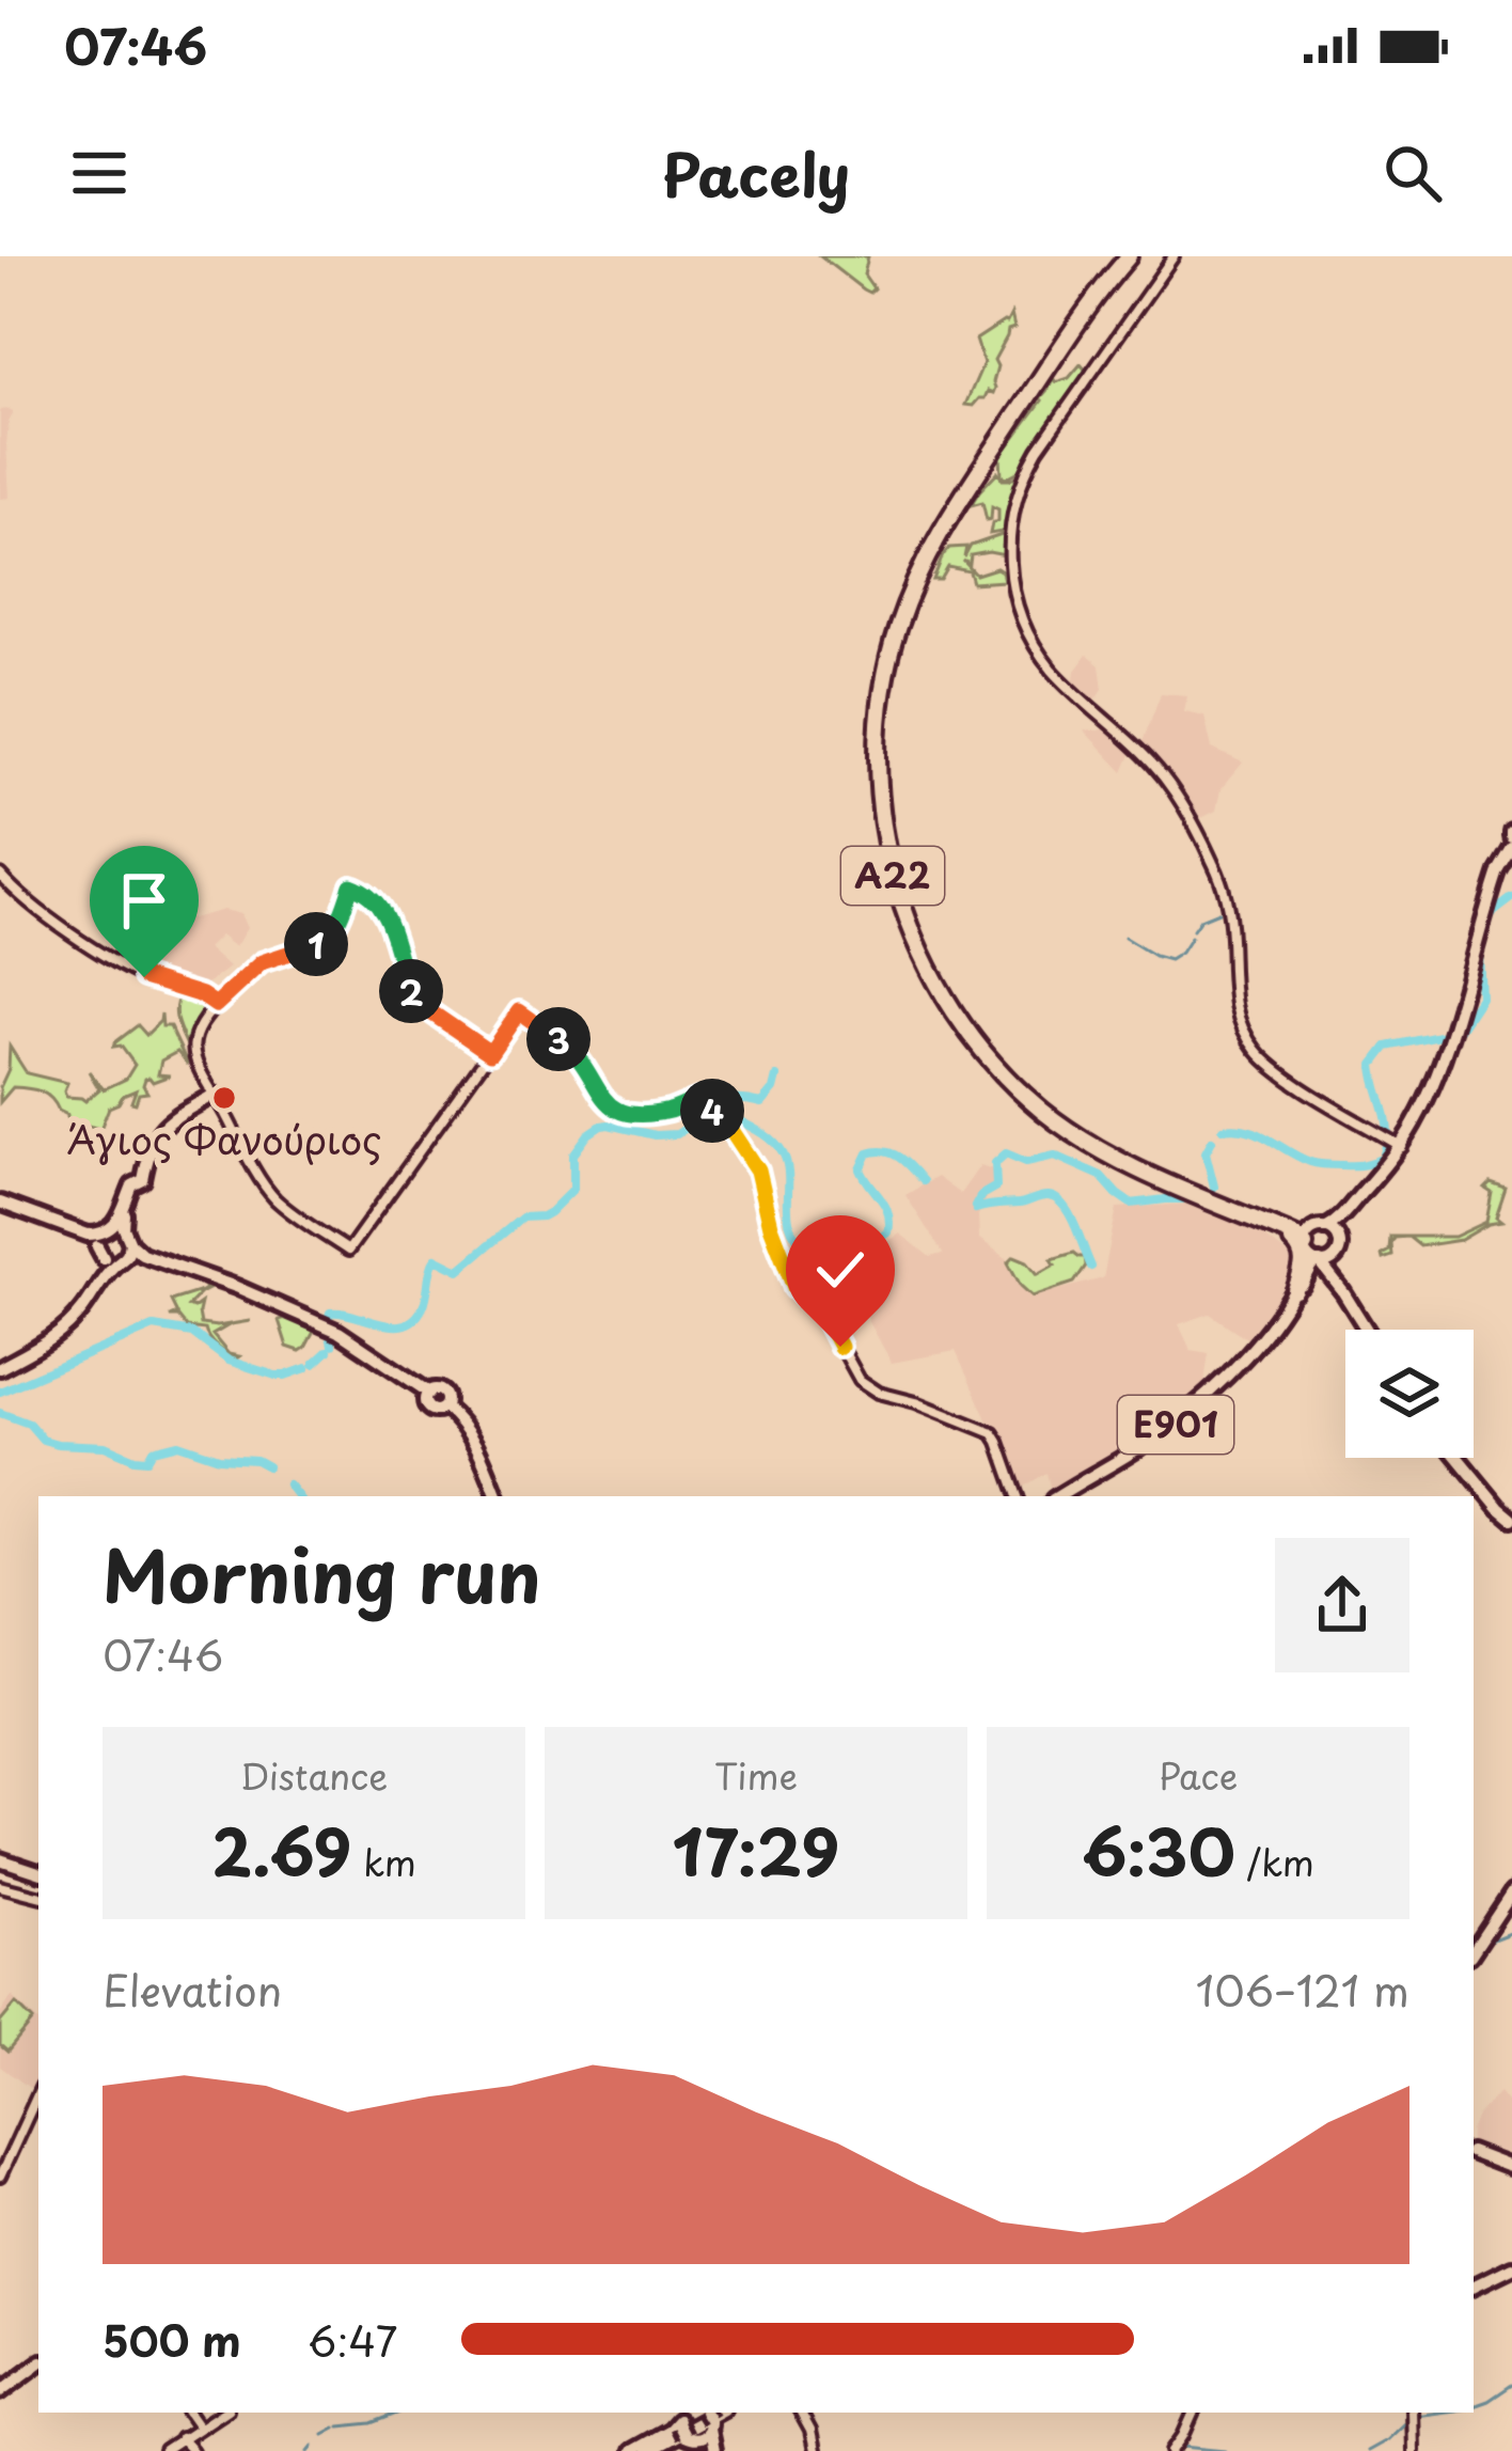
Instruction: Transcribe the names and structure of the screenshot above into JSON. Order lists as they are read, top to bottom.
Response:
{
  "streets": {
    "highway": ["A22"],
    "main road": ["E901"]
  },
  "crossings": [
    ["A22", "E901"]
  ],
  "places": ["Άγιος Φανούριος"],
  "page": {
    "status": "07:46",
    "header": "Pacely",
    "pins": [
      "1",
      "2",
      "3",
      "4"
    ],
    "heading": ["Morning run", "07:46"],
    "stats": [
      ["Distance", "2.69 km"],
      ["Time", "17:29"],
      ["Pace", "6:30 /km"]
    ],
    "chart": ["Elevation", "106–121 m"],
    "list": [
      {
        "name": "500 m",
        "note": "6:47"
      }
    ]
  }
}
